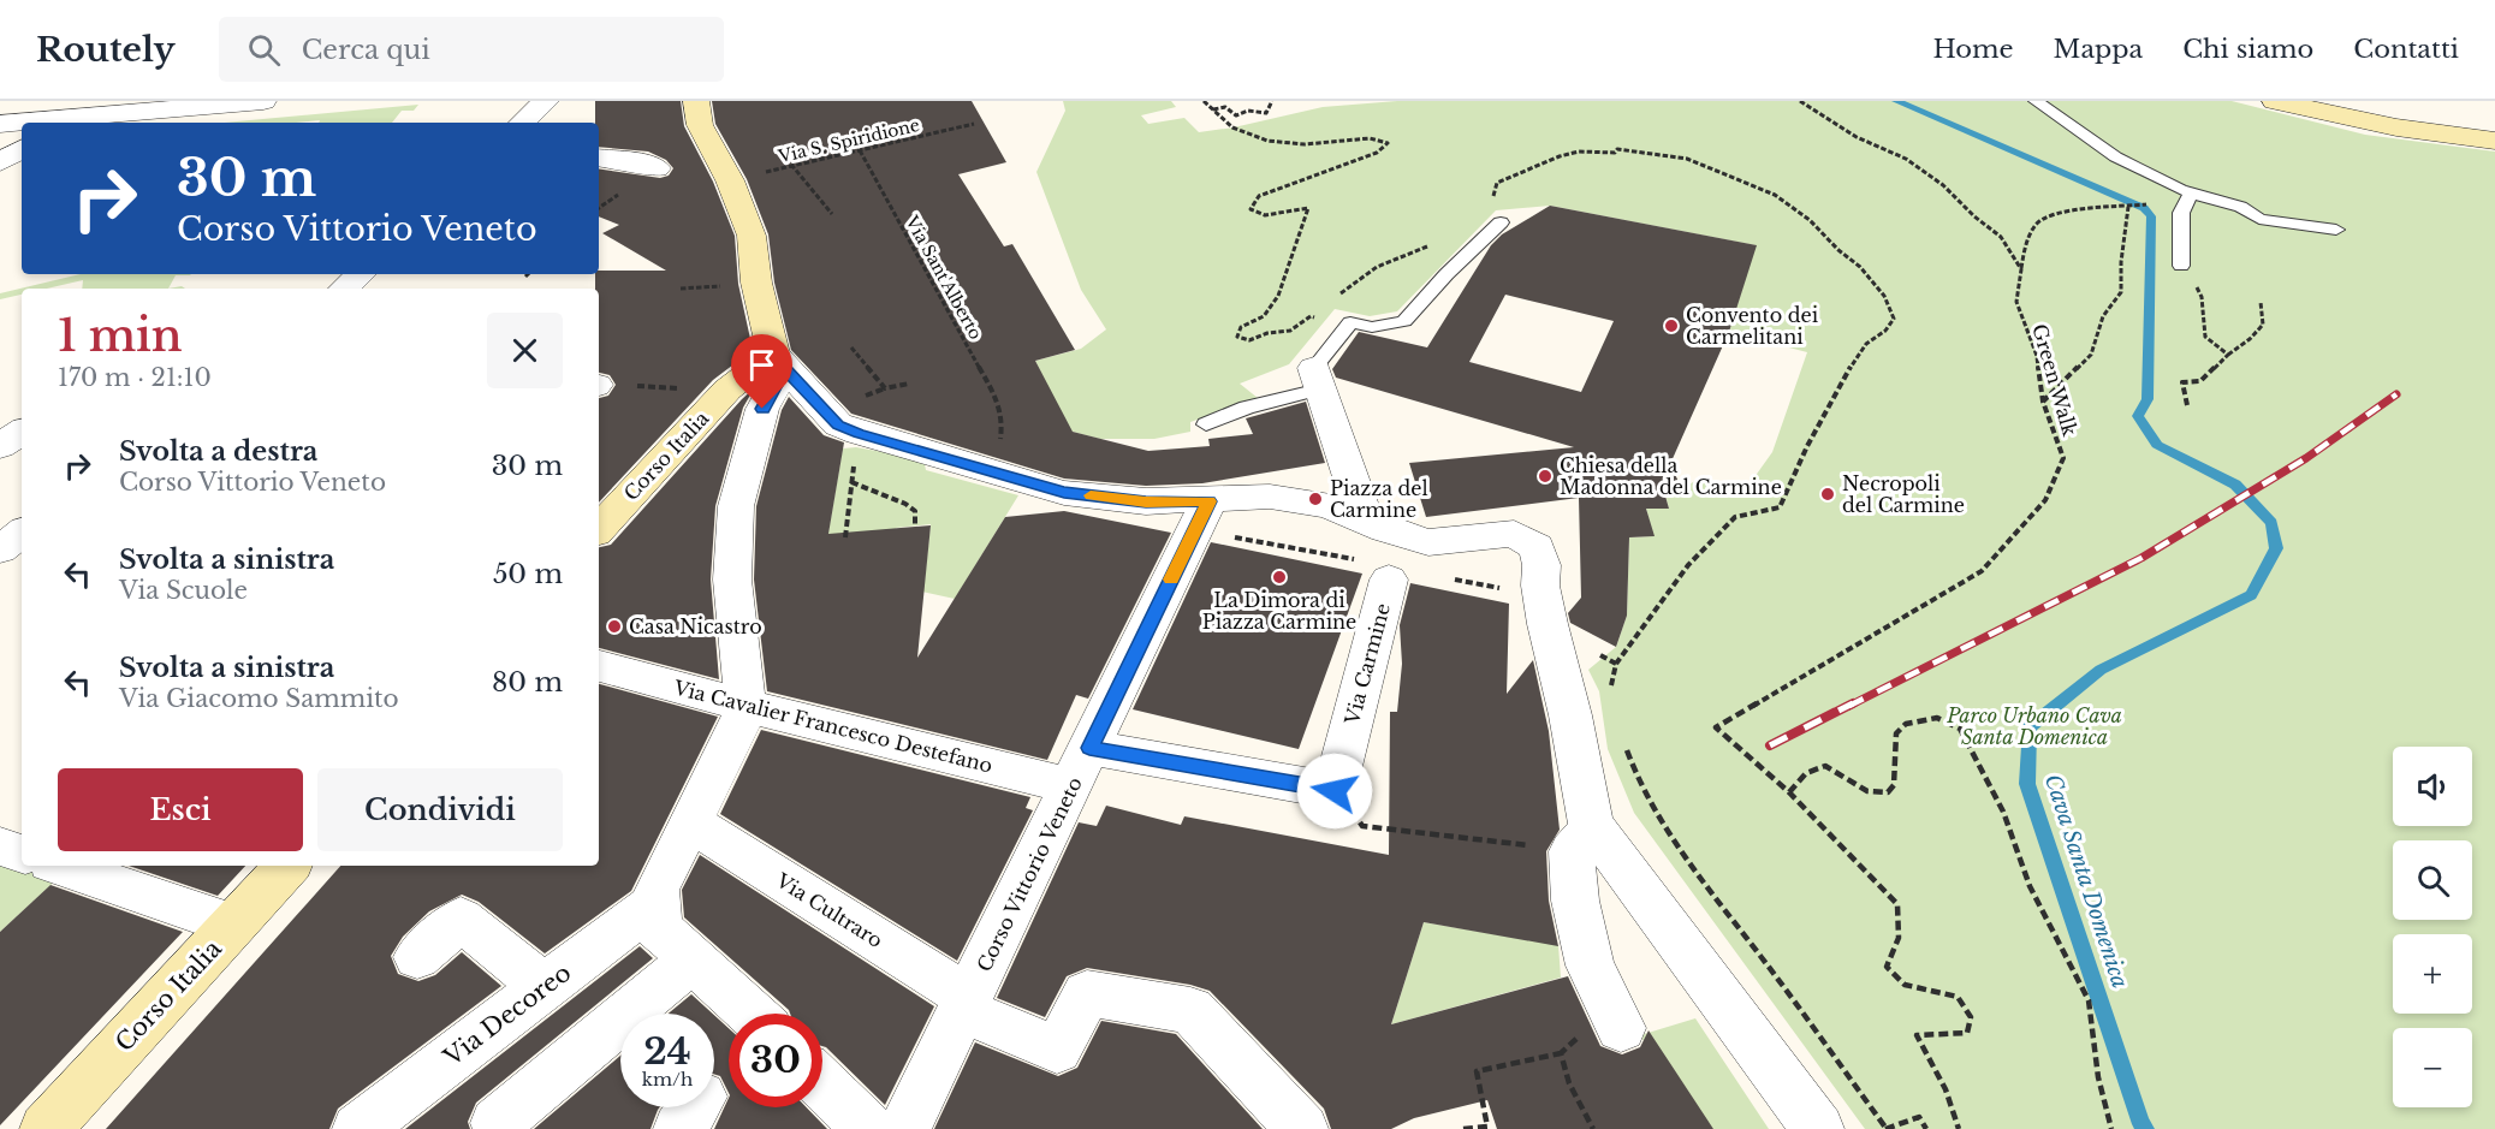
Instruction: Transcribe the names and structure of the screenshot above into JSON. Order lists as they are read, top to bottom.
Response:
{
  "streets": {
    "street": [
      "Corso Italia",
      "Via Carmine",
      "Via Cavalier Francesco Destefano",
      "Corso Vittorio Veneto",
      "Via Cultraro",
      "Via Decoreo"
    ],
    "path": ["Via S. Spiridione", "Via Sant'Alberto", "Green Walk"]
  },
  "crossings": [
    ["Via S. Spiridione", "Via Sant'Alberto"],
    ["Via Cavalier Francesco Destefano", "Corso Vittorio Veneto"],
    ["Corso Vittorio Veneto", "Via Cultraro"]
  ],
  "water": ["Cava Santa Domenica"],
  "parks": ["Parco Urbano Cava Santa Domenica"],
  "places": [
    "Convento dei Carmelitani",
    "Chiesa della Madonna del Carmine",
    "Necropoli del Carmine",
    "Piazza del Carmine",
    "La Dimora di Piazza Carmine",
    "Casa Nicastro"
  ],
  "page": {
    "header": "Routely",
    "search": "Cerca qui",
    "nav": [
      "Home",
      "Mappa",
      "Chi siamo",
      "Contatti"
    ],
    "turn": ["30 m", "Corso Vittorio Veneto"],
    "heading": ["1 min", "170 m · 21:10"],
    "list": [
      {
        "name": "Svolta a destra",
        "note": "Corso Vittorio Veneto",
        "value": "30 m"
      },
      {
        "name": "Svolta a sinistra",
        "note": "Via Scuole",
        "value": "50 m"
      },
      {
        "name": "Svolta a sinistra",
        "note": "Via Giacomo Sammito",
        "value": "80 m"
      }
    ],
    "map_buttons": ["+", "−"],
    "buttons": ["Esci", "Condividi"],
    "speed": "24 km/h",
    "limit": "30"
  }
}
